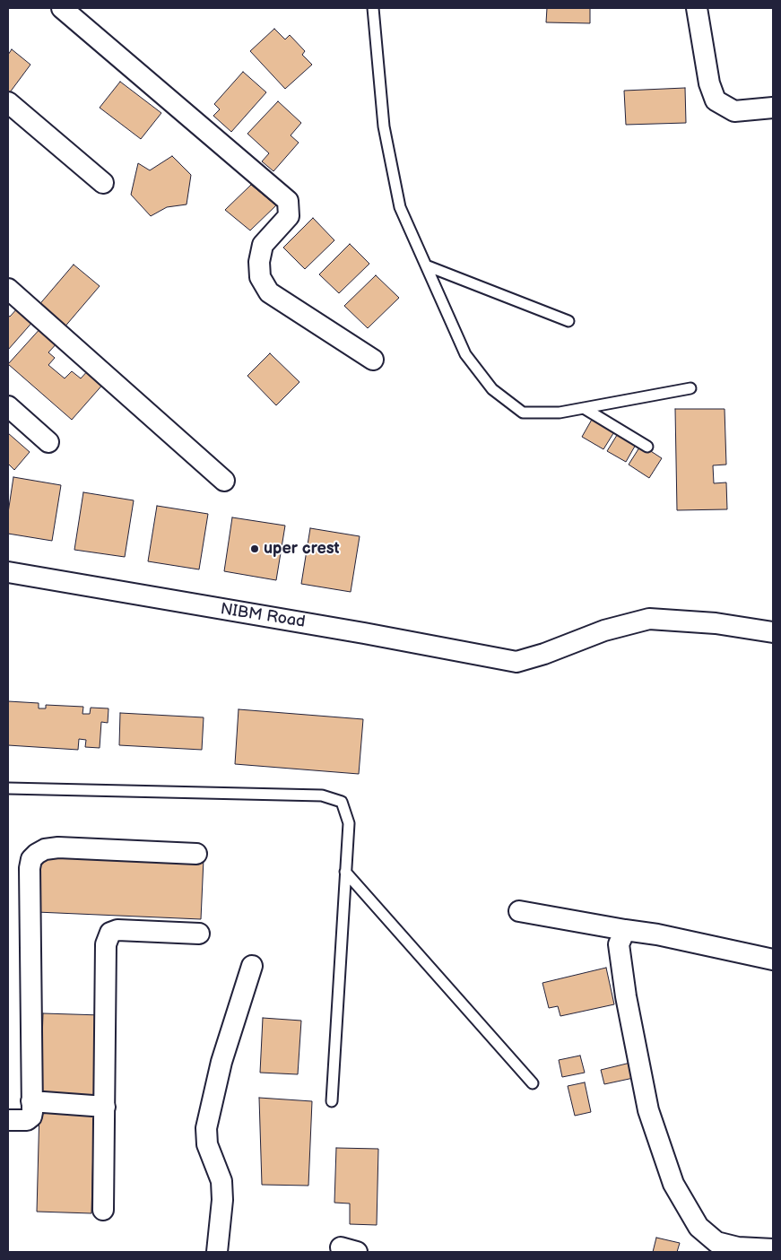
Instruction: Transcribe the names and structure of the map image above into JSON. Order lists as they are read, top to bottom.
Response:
{
  "streets": {
    "street": ["NIBM Road"]
  },
  "places": ["uper crest"]
}
